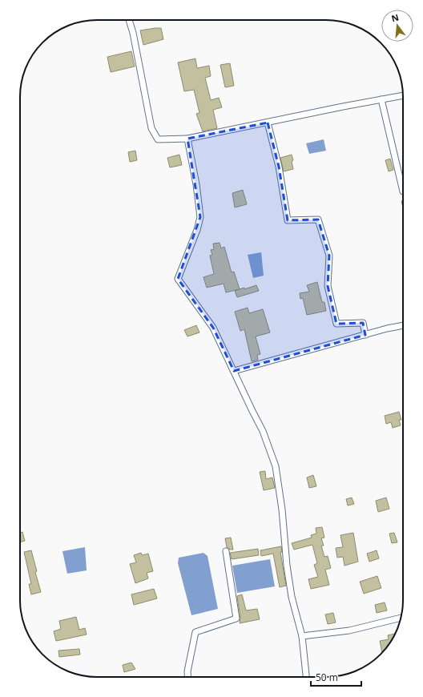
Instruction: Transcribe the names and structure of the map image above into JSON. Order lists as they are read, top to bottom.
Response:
{
  "scale_bar": "50 m",
  "north": "top"
}
